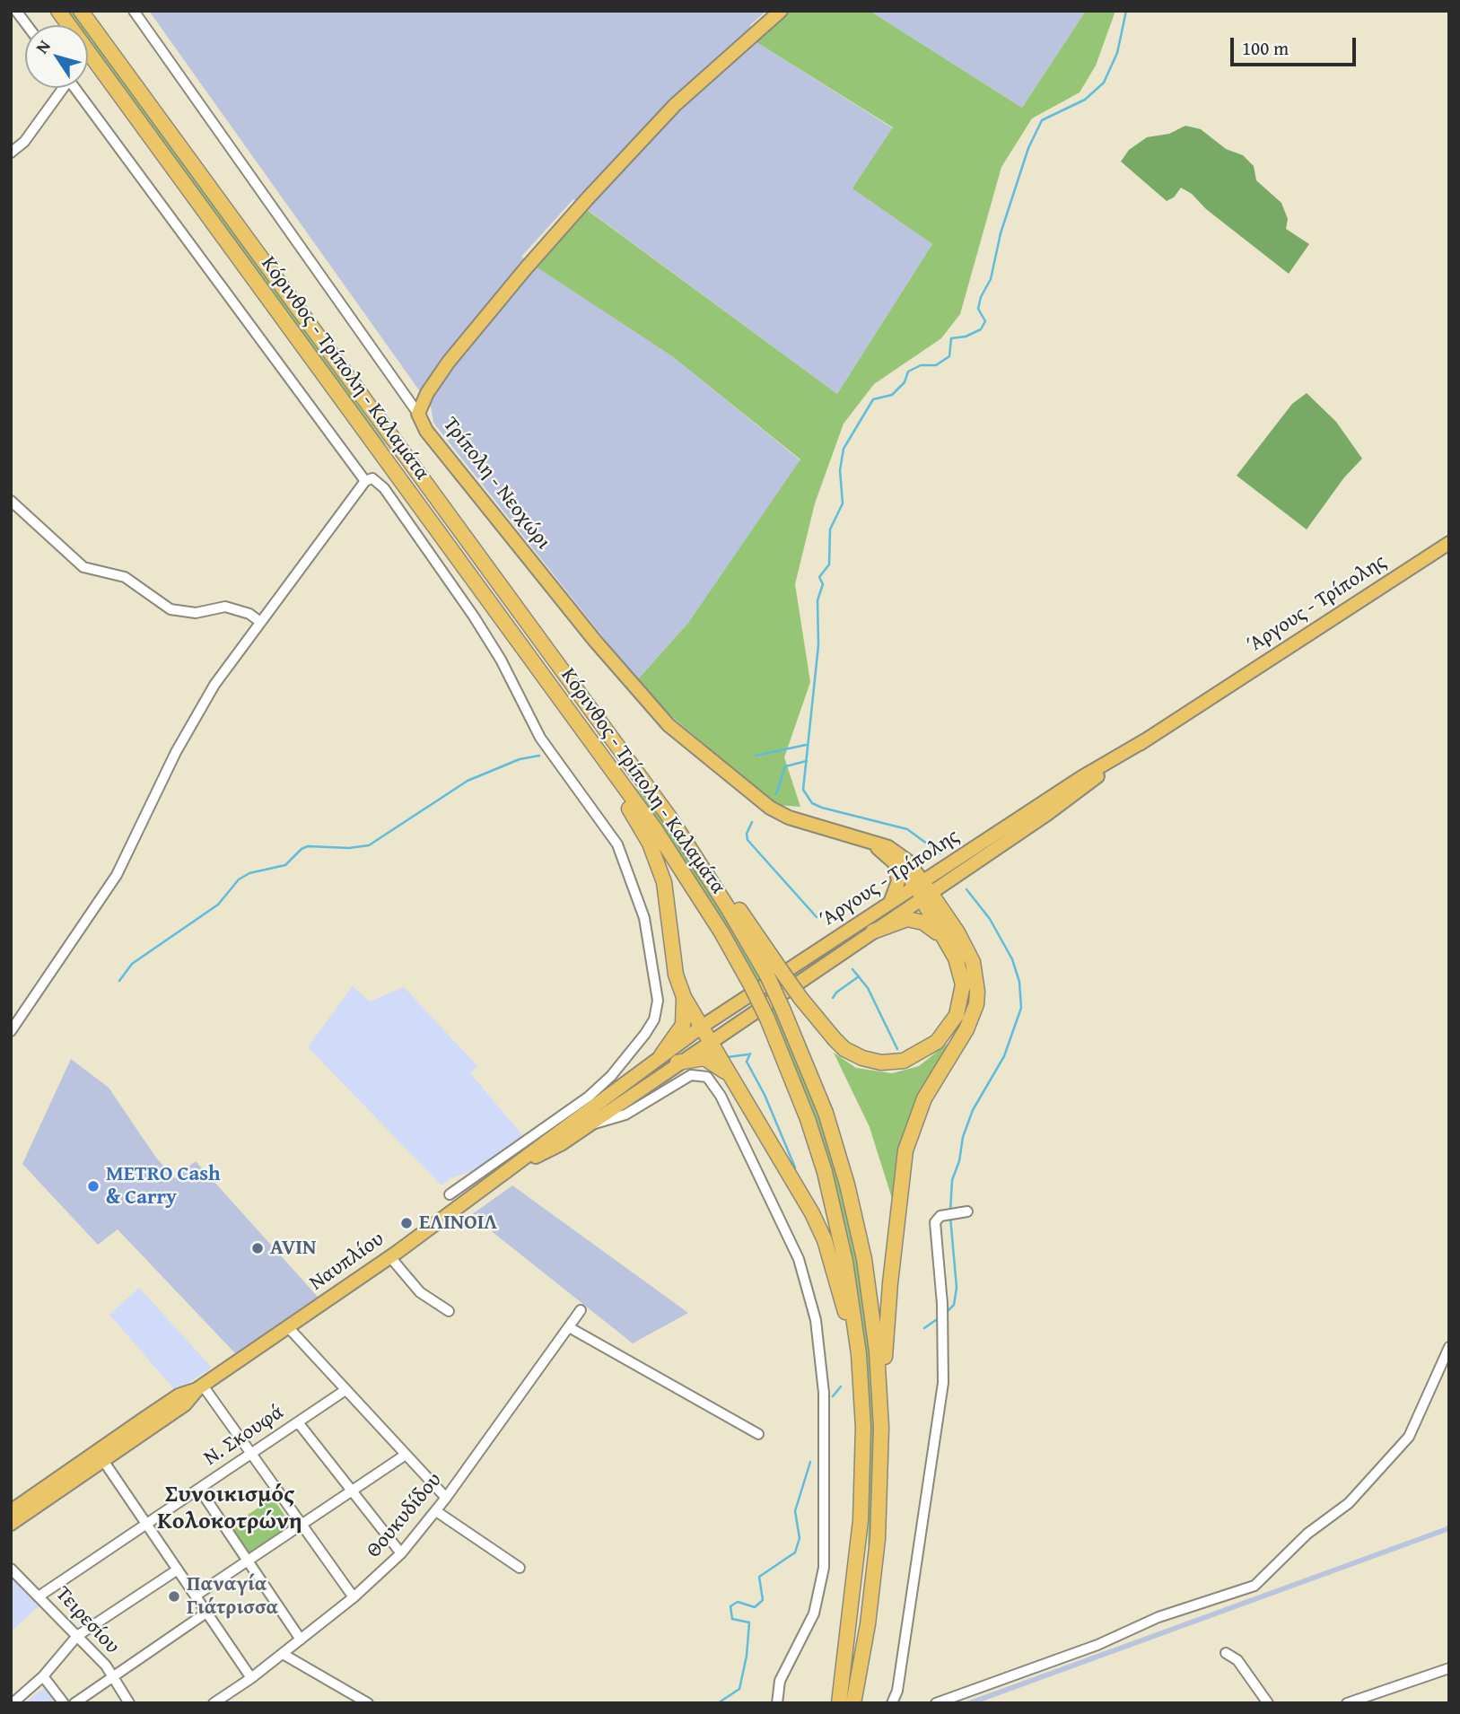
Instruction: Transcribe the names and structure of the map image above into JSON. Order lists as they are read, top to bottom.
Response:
{
  "streets": {
    "highway": ["Κόρινθος - Τρίπολη - Καλαμάτα"],
    "main road": ["Τρίπολη - Νεοχώρι", "Άργους - Τρίπολης", "Ναυπλίου"],
    "street": ["Ν. Σκουφά", "Θουκυδίδου", "Τειρεσίου"]
  },
  "crossings": [
    ["Τρίπολη - Νεοχώρι", "Άργους - Τρίπολης"],
    ["Άργους - Τρίπολης", "Ναυπλίου"],
    ["Ν. Σκουφά", "Τειρεσίου"]
  ],
  "districts": ["Συνοικισμός Κολοκοτρώνη"],
  "places": [
    "METRO Cash & Carry",
    "ΕΛΙΝΟΙΛ",
    "AVIN",
    "Παναγία Γιάτρισσα"
  ],
  "scale_bar": "100 m",
  "north": "top left"
}
